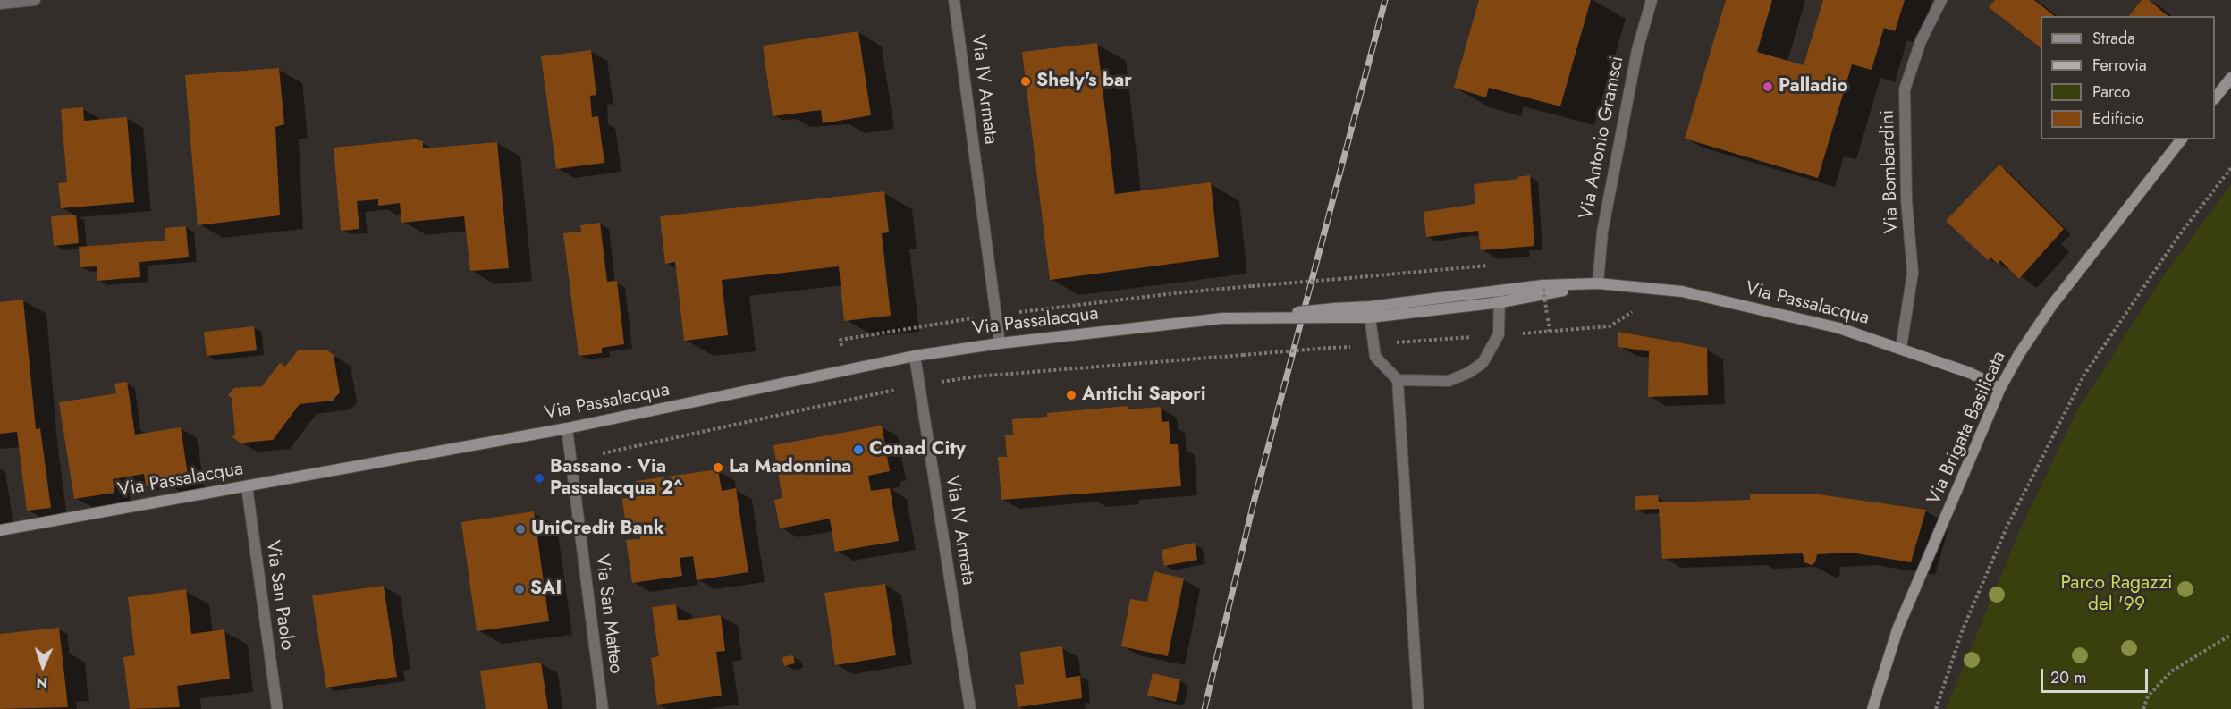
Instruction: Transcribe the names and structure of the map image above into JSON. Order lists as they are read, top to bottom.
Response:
{
  "streets": {
    "street": [
      "Via IV Armata",
      "Via Antonio Gramsci",
      "Via Bombardini",
      "Via Passalacqua",
      "Via Brigata Basilicata",
      "Via San Paolo",
      "Via San Matteo"
    ]
  },
  "crossings": [
    ["Via IV Armata", "Via Passalacqua"],
    ["Via Antonio Gramsci", "Via Passalacqua"],
    ["Via Bombardini", "Via Passalacqua"],
    ["Via Passalacqua", "Via Brigata Basilicata"],
    ["Via Passalacqua", "Via San Paolo"],
    ["Via Passalacqua", "Via San Matteo"]
  ],
  "parks": ["Parco Ragazzi del '99"],
  "places": [
    "Shely's bar",
    "Palladio",
    "Antichi Sapori",
    "Conad City",
    "La Madonnina",
    "Bassano - Via Passalacqua 2^",
    "UniCredit Bank",
    "SAI"
  ],
  "legend": [
    "Strada",
    "Ferrovia",
    "Parco",
    "Edificio"
  ],
  "scale_bar": "20 m",
  "north": "bottom"
}
